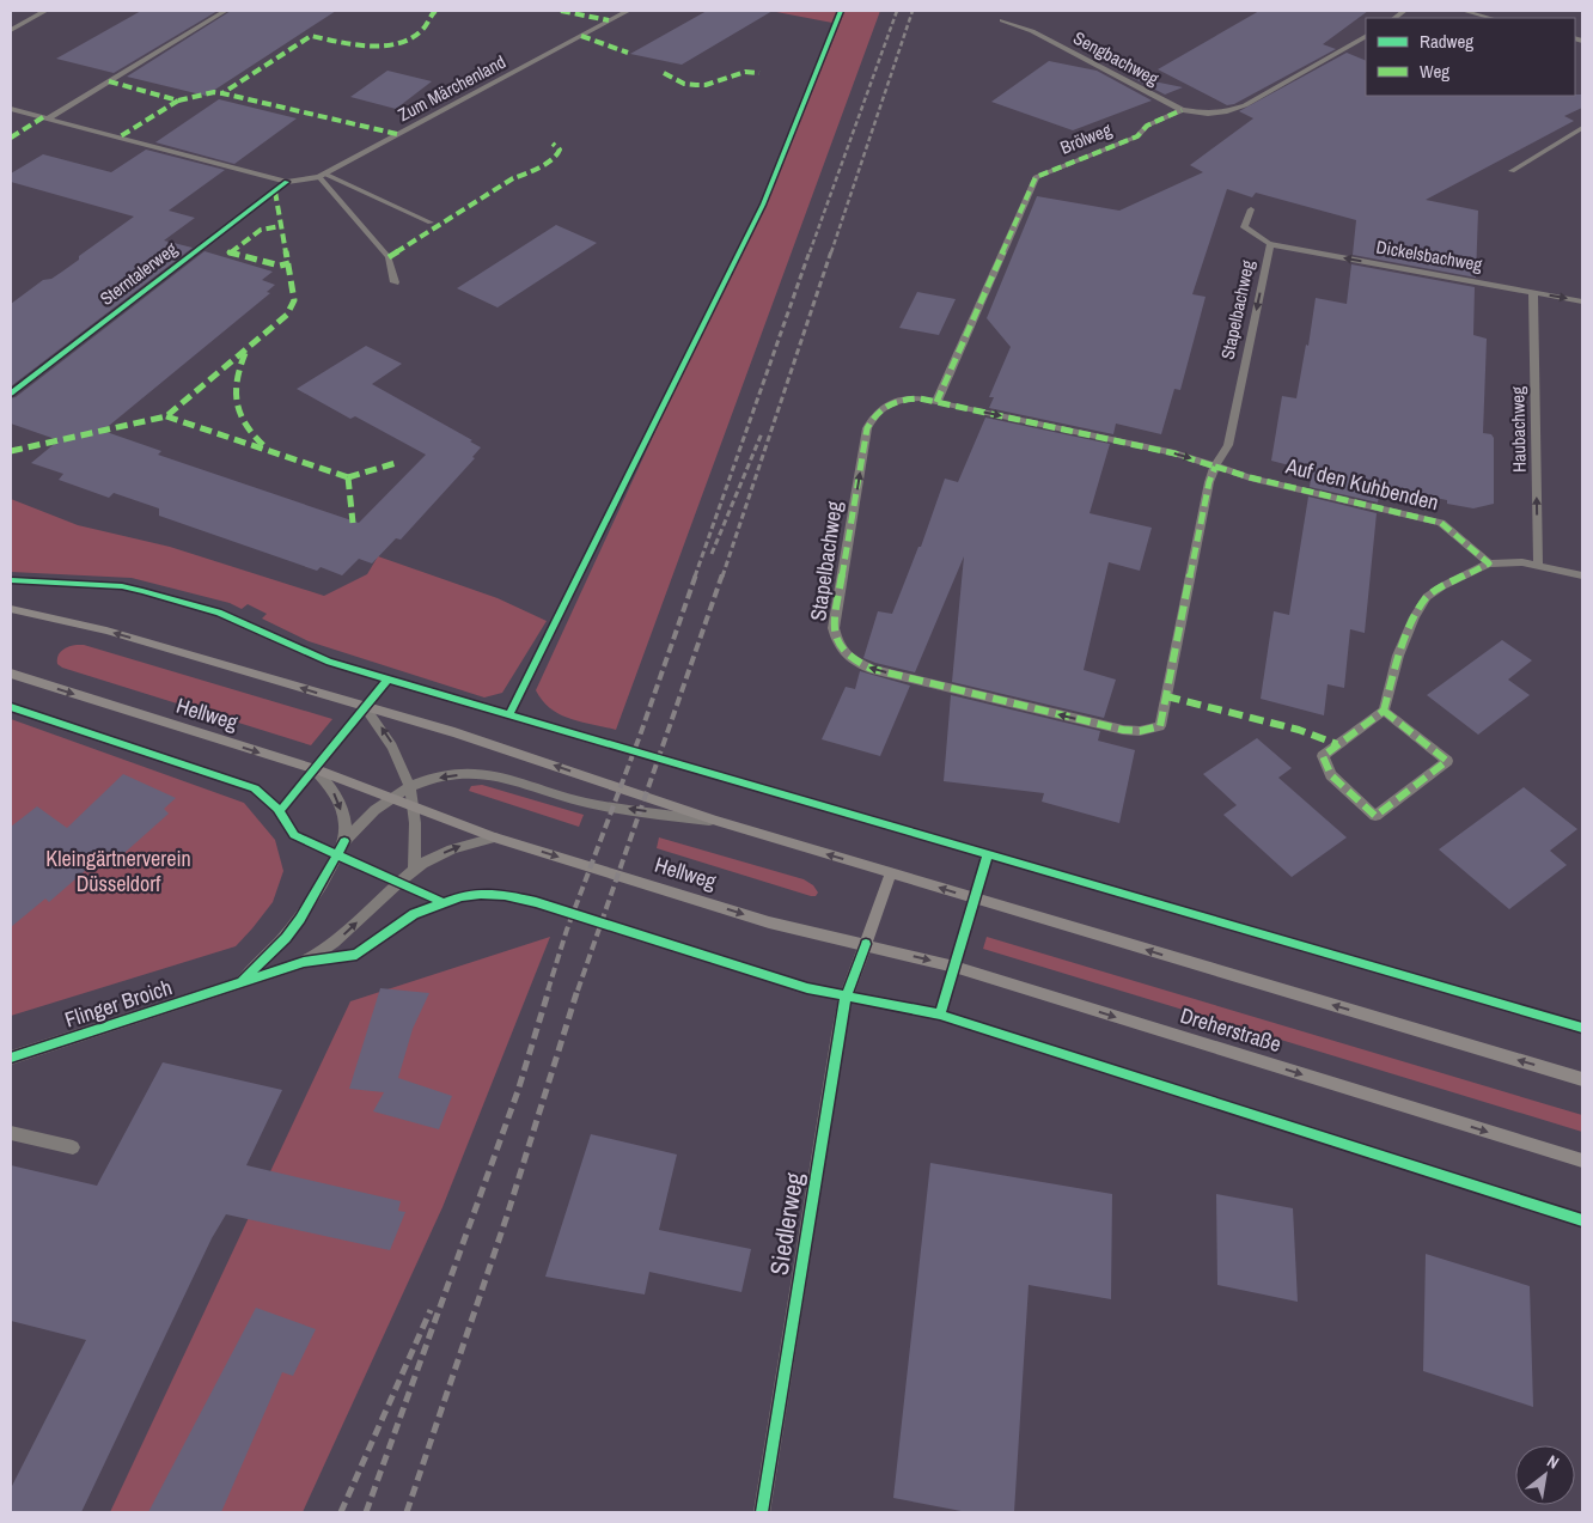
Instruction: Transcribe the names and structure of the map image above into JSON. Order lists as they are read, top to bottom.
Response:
{
  "streets": {
    "main road": ["Hellweg", "Dreherstraße", "Siedlerweg"],
    "street": [
      "Sengbachweg",
      "Zum Märchenland",
      "Brölweg",
      "Dickelsbachweg",
      "Sterntalerweg",
      "Stapelbachweg",
      "Haubachweg",
      "Auf den Kuhbenden",
      "Flinger Broich"
    ]
  },
  "crossings": [
    ["Sengbachweg", "Brölweg"],
    ["Zum Märchenland", "Sterntalerweg"],
    ["Brölweg", "Stapelbachweg"],
    ["Dickelsbachweg", "Stapelbachweg"],
    ["Dickelsbachweg", "Haubachweg"],
    ["Stapelbachweg", "Auf den Kuhbenden"],
    ["Hellweg", "Flinger Broich"],
    ["Hellweg", "Dreherstraße"],
    ["Hellweg", "Siedlerweg"],
    ["Dreherstraße", "Siedlerweg"]
  ],
  "one_way": ["Haubachweg"],
  "parks": ["Kleingärtnerverein Düsseldorf"],
  "legend": ["Radweg", "Weg"],
  "north": "top right"
}
